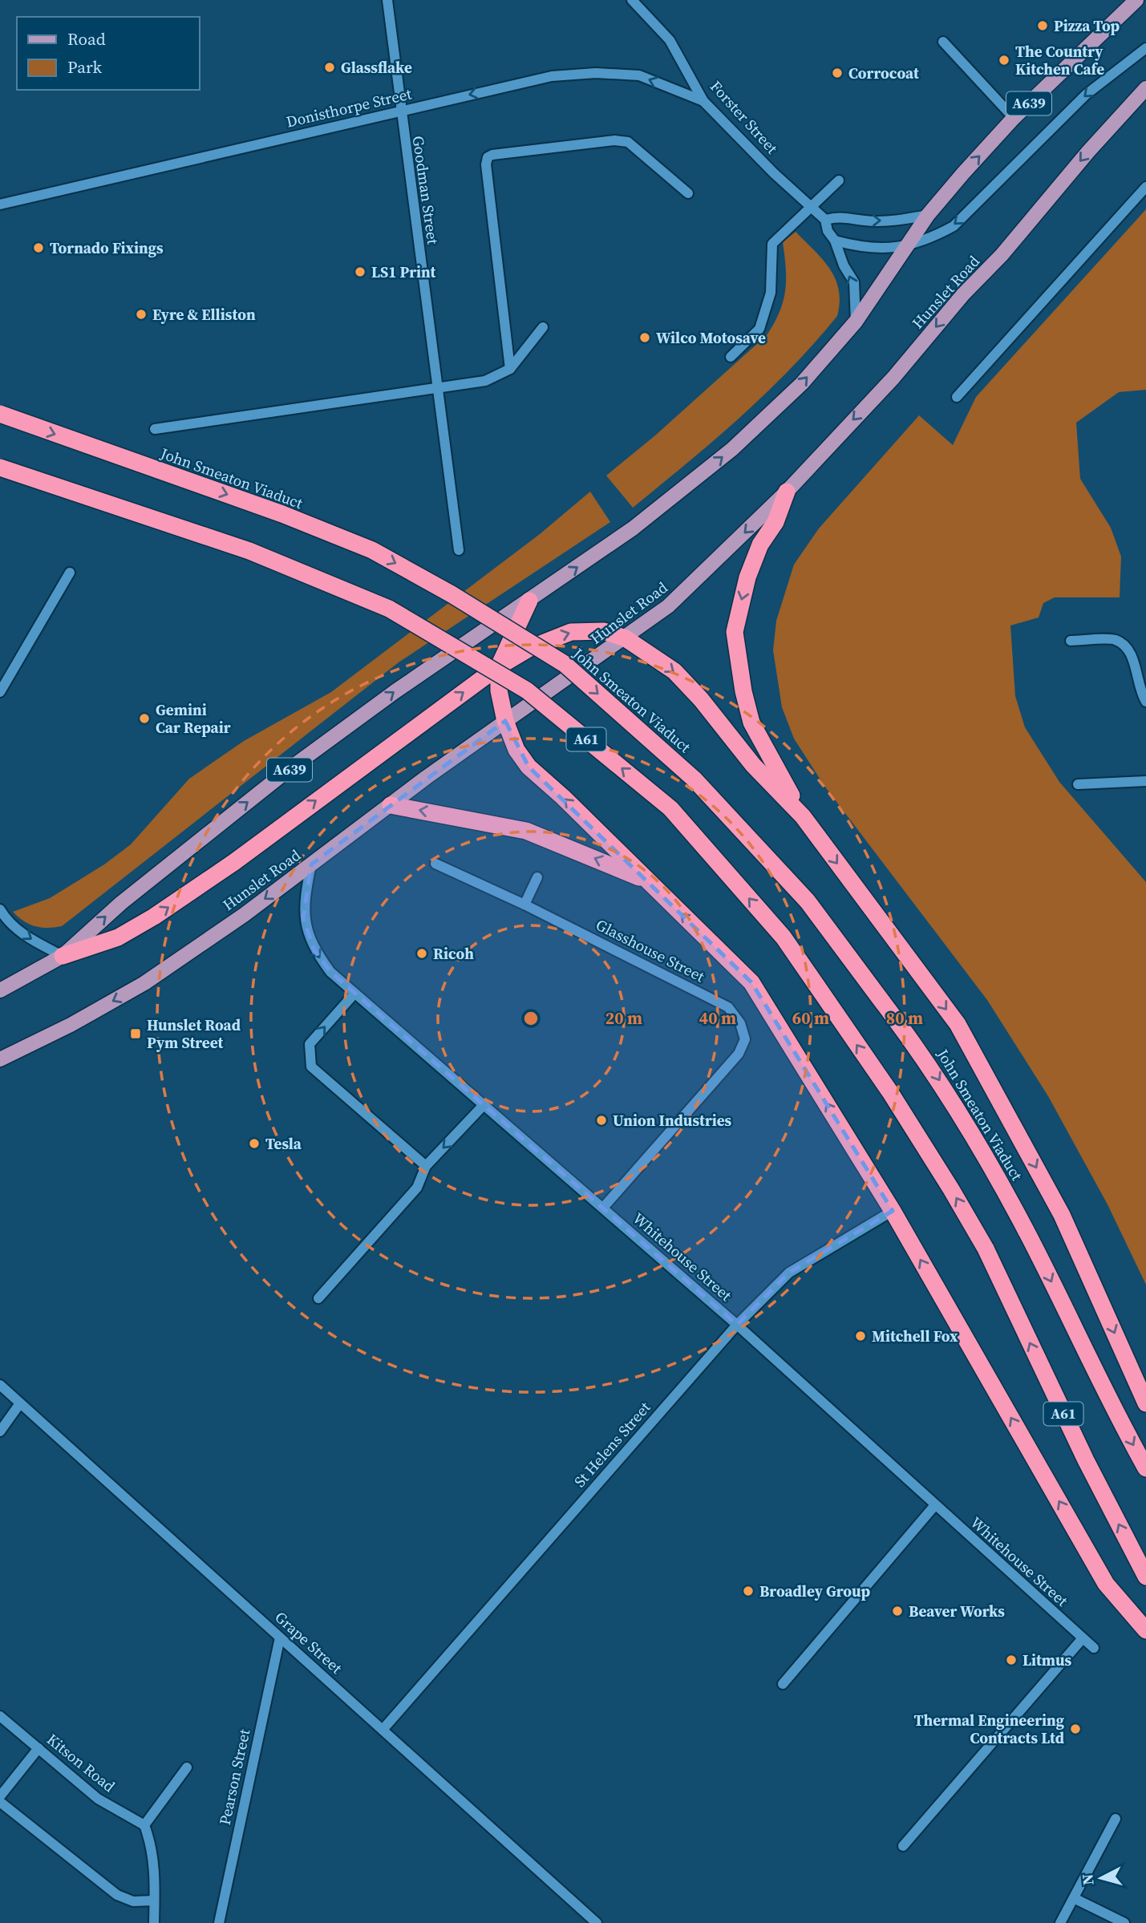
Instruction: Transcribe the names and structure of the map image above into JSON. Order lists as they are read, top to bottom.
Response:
{
  "streets": {
    "highway": ["John Smeaton Viaduct", "A61"],
    "main road": ["A639", "Hunslet Road"],
    "street": [
      "Donisthorpe Street",
      "Forster Street",
      "Goodman Street",
      "Glasshouse Street",
      "Whitehouse Street",
      "St Helens Street",
      "Grape Street",
      "Kitson Road",
      "Pearson Street"
    ]
  },
  "crossings": [
    ["A639", "Forster Street"],
    ["Donisthorpe Street", "Forster Street"],
    ["Donisthorpe Street", "Goodman Street"],
    ["Hunslet Road", "Whitehouse Street"],
    ["Glasshouse Street", "Whitehouse Street"],
    ["Whitehouse Street", "St Helens Street"],
    ["St Helens Street", "Grape Street"],
    ["Grape Street", "Pearson Street"]
  ],
  "one_way": ["Donisthorpe Street"],
  "places": {
    "other": [
      "Pizza Top",
      "The Country Kitchen Cafe",
      "Glassflake",
      "Corrocoat",
      "Tornado Fixings",
      "LS1 Print",
      "Eyre & Elliston",
      "Wilco Motosave",
      "Gemini Car Repair",
      "Ricoh",
      "Union Industries",
      "Tesla",
      "Mitchell Fox",
      "Broadley Group",
      "Beaver Works",
      "Litmus",
      "Thermal Engineering Contracts Ltd"
    ],
    "transit": ["Hunslet Road Pym Street"]
  },
  "legend": ["Road", "Park"],
  "north": "left",
  "rings": [
    "20 m",
    "40 m",
    "60 m",
    "80 m"
  ]
}
